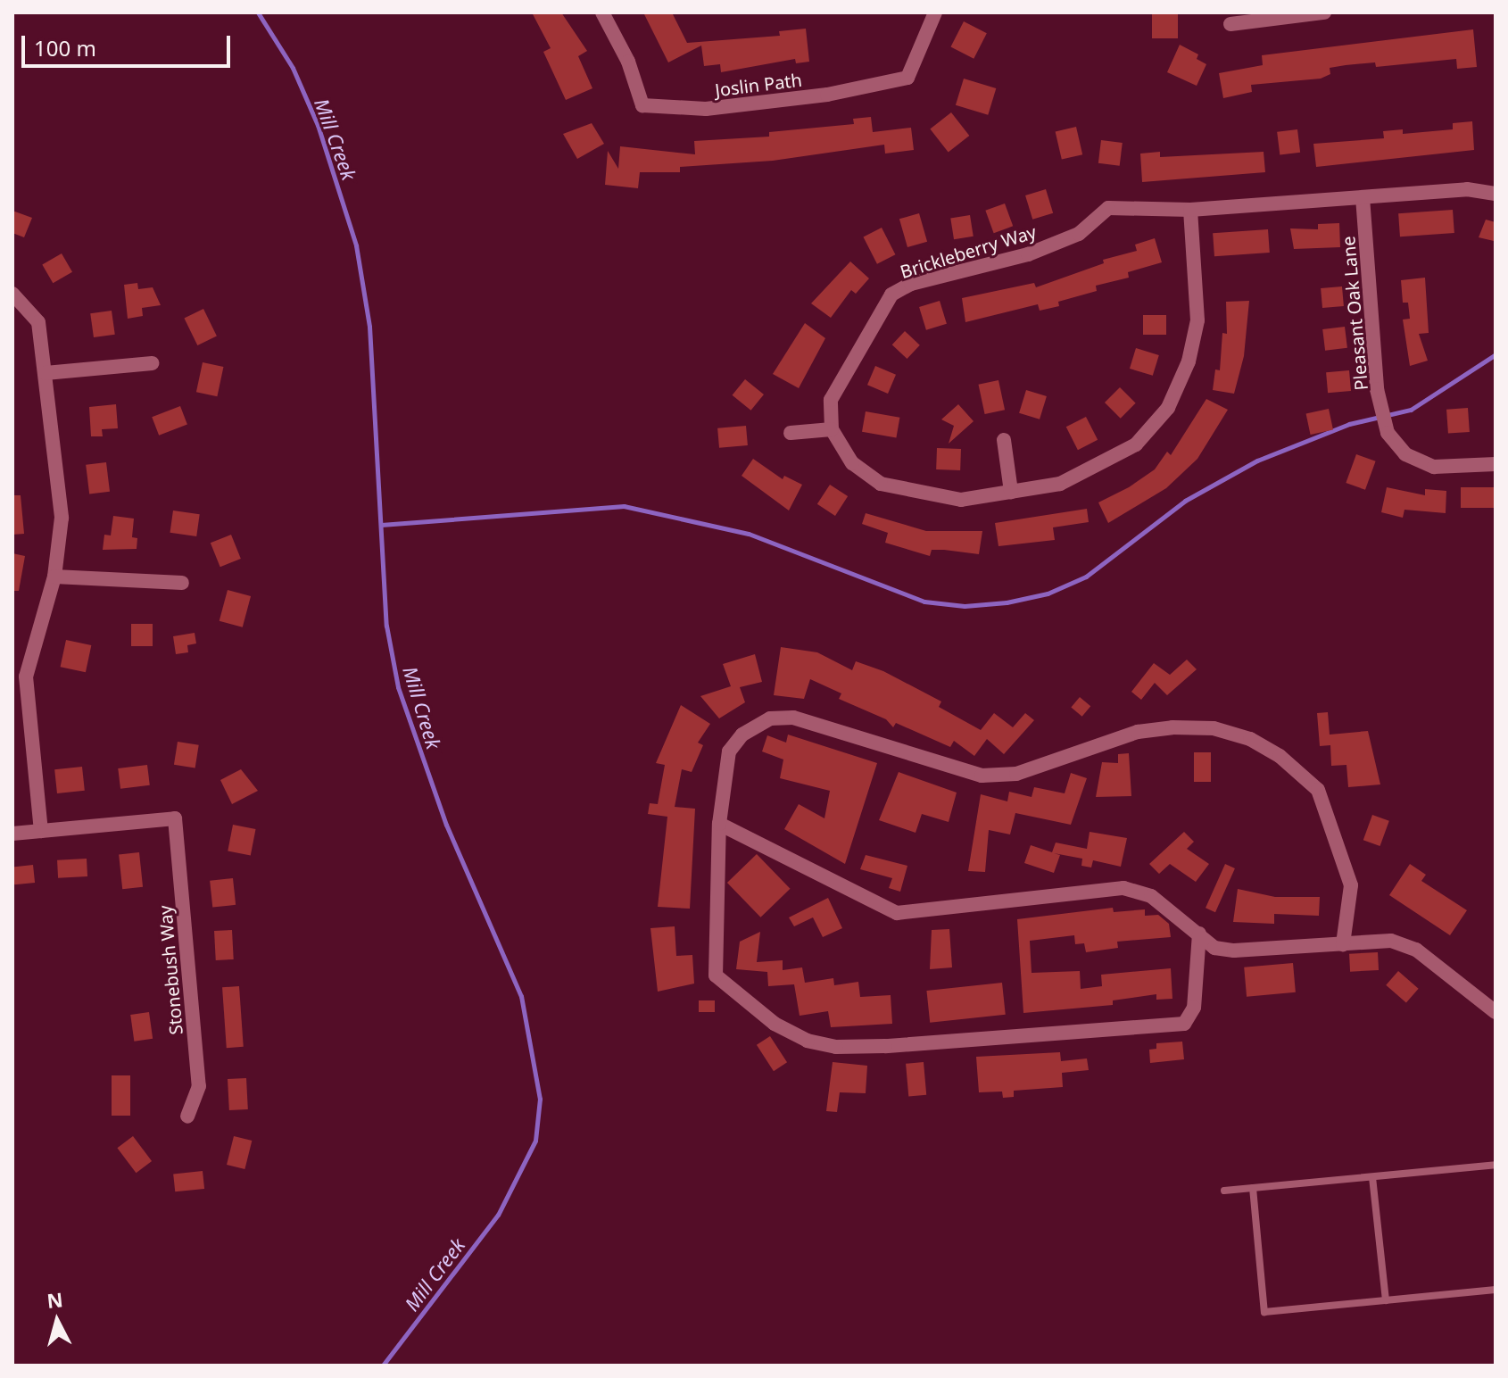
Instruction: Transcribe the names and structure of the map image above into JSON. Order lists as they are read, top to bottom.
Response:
{
  "streets": {
    "street": [
      "Joslin Path",
      "Brickleberry Way",
      "Pleasant Oak Lane",
      "Stonebush Way"
    ]
  },
  "crossings": [
    ["Brickleberry Way", "Pleasant Oak Lane"]
  ],
  "water": ["Mill Creek"],
  "scale_bar": "100 m",
  "north": "top"
}
